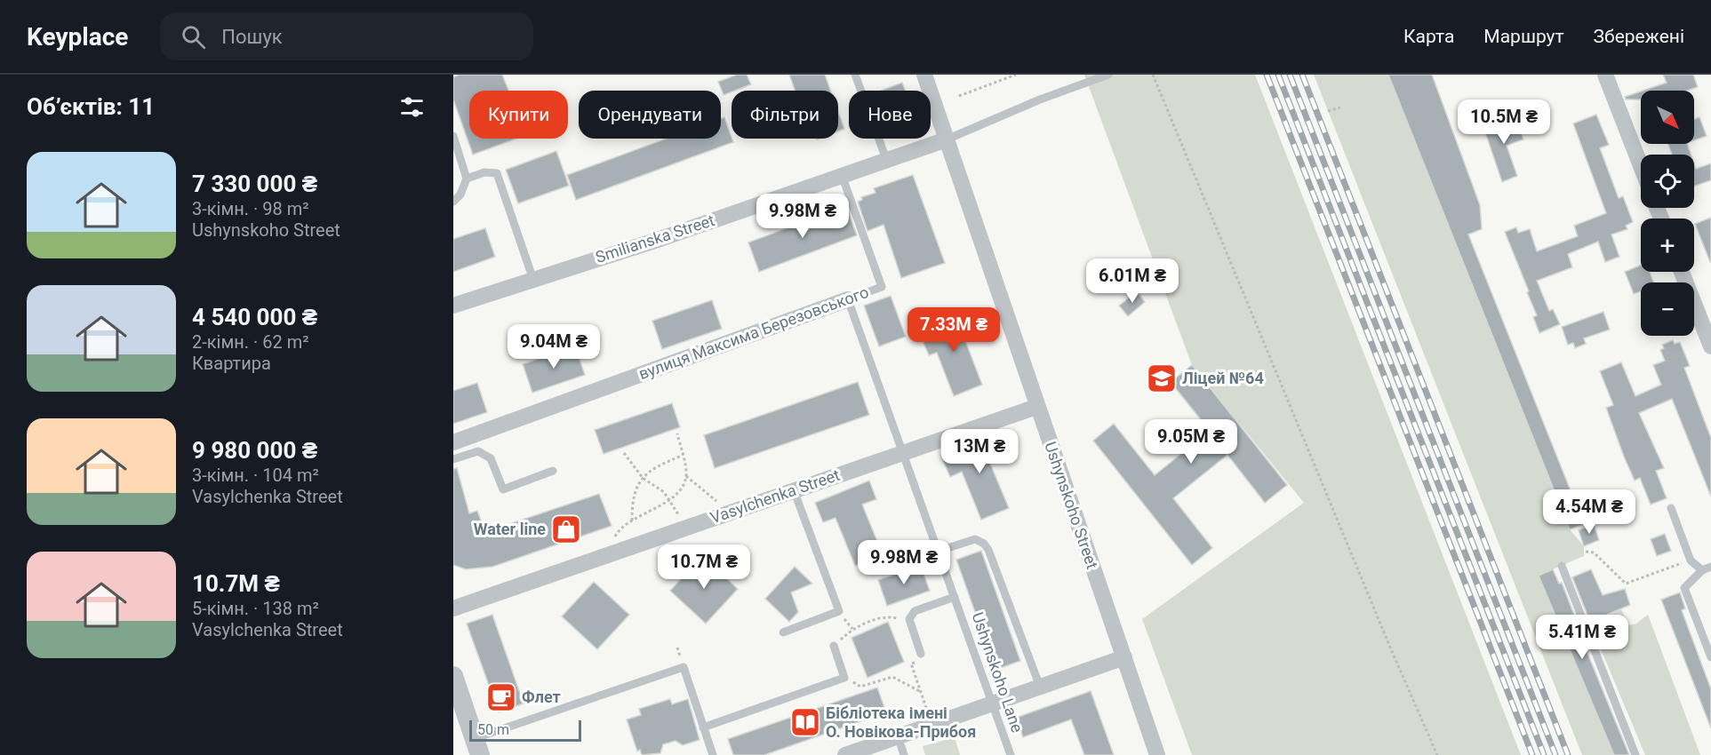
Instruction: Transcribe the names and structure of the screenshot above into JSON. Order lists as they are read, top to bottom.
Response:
{
  "streets": {
    "street": [
      "Smilianska Street",
      "вулиця Максима Березовського",
      "Vasylchenka Street",
      "Ushynskoho Street"
    ],
    "lane": ["Ushynskoho Lane"]
  },
  "crossings": [
    ["Smilianska Street", "вулиця Максима Березовського"],
    ["Smilianska Street", "Ushynskoho Street"],
    ["вулиця Максима Березовського", "Ushynskoho Lane"],
    ["Vasylchenka Street", "Ushynskoho Street"],
    ["Vasylchenka Street", "Ushynskoho Lane"]
  ],
  "places": {
    "school or university": ["Ліцей №64"],
    "shop": ["Water line"],
    "cafe": ["Флет"],
    "library": ["Бібліотека імені О. Новікова-Прибоя"]
  },
  "scale_bar": "50 m",
  "north": "bottom right",
  "page": {
    "header": "Keyplace",
    "search": "Пошук",
    "nav": ["Карта", "Маршрут", "Збережені"],
    "heading": "Об’єктів: 11",
    "map_buttons": ["+", "−"],
    "chip": [
      "Купити",
      "Орендувати",
      "Фільтри",
      "Нове"
    ],
    "price": [
      "10.5M ₴",
      "9.98M ₴",
      "6.01M ₴",
      "7.33M ₴",
      "9.04M ₴",
      "9.05M ₴",
      "13M ₴",
      "4.54M ₴",
      "9.98M ₴",
      "10.7M ₴",
      "5.41M ₴"
    ],
    "list": [
      {
        "name": "7 330 000 ₴",
        "note": "3-кімн. · 98 m² · Ushynskoho Street"
      },
      {
        "name": "4 540 000 ₴",
        "note": "2-кімн. · 62 m² · Квартира"
      },
      {
        "name": "9 980 000 ₴",
        "note": "3-кімн. · 104 m² · Vasylchenka Street"
      },
      {
        "name": "10.7M ₴",
        "note": "5-кімн. · 138 m² · Vasylchenka Street"
      }
    ],
    "scale": "50 m"
  }
}
